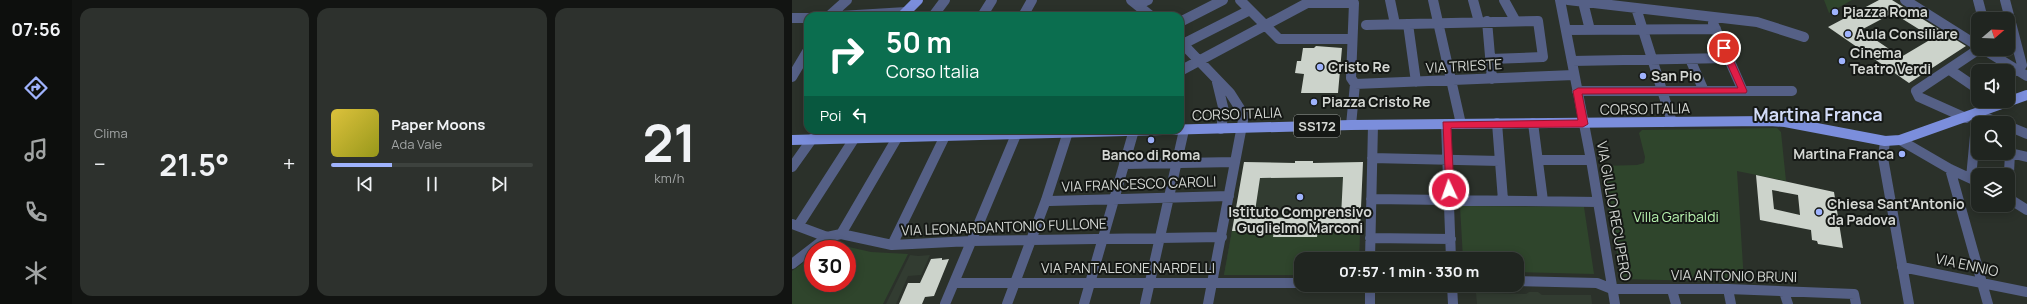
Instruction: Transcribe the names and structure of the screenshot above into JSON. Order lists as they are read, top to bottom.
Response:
{
  "streets": {
    "main road": ["CORSO ITALIA", "SS172"],
    "street": [
      "VIA TRIESTE",
      "VIA FRANCESCO CAROLI",
      "VIA GIULIO RECUPERO",
      "VIA LEONARDANTONIO FULLONE",
      "VIA ENNIO",
      "VIA PANTALEONE NARDELLI",
      "VIA ANTONIO BRUNI"
    ]
  },
  "crossings": [
    ["VIA TRIESTE", "VIA GIULIO RECUPERO"],
    ["CORSO ITALIA", "VIA GIULIO RECUPERO"],
    ["VIA GIULIO RECUPERO", "VIA ANTONIO BRUNI"]
  ],
  "districts": ["Martina Franca"],
  "parks": ["Villa Garibaldi"],
  "places": [
    "Piazza Roma",
    "Aula Consiliare",
    "Cinema Teatro Verdi",
    "Cristo Re",
    "San Pio",
    "Piazza Cristo Re",
    "Banco di Roma",
    "Martina Franca",
    "Istituto Comprensivo Guglielmo Marconi",
    "Chiesa Sant'Antonio da Padova"
  ],
  "north": "right",
  "page": {
    "tabs": "07:56",
    "tile": [
      "Clima",
      ["21", "km/h"]
    ],
    "turn": ["50 m", "Corso Italia"],
    "then": "Poi",
    "song": ["Paper Moons", "Ada Vale"],
    "heat": ["−", "21.5°", "+"],
    "limit": "30",
    "trip": "07:57 · 1 min · 330 m"
  }
}
